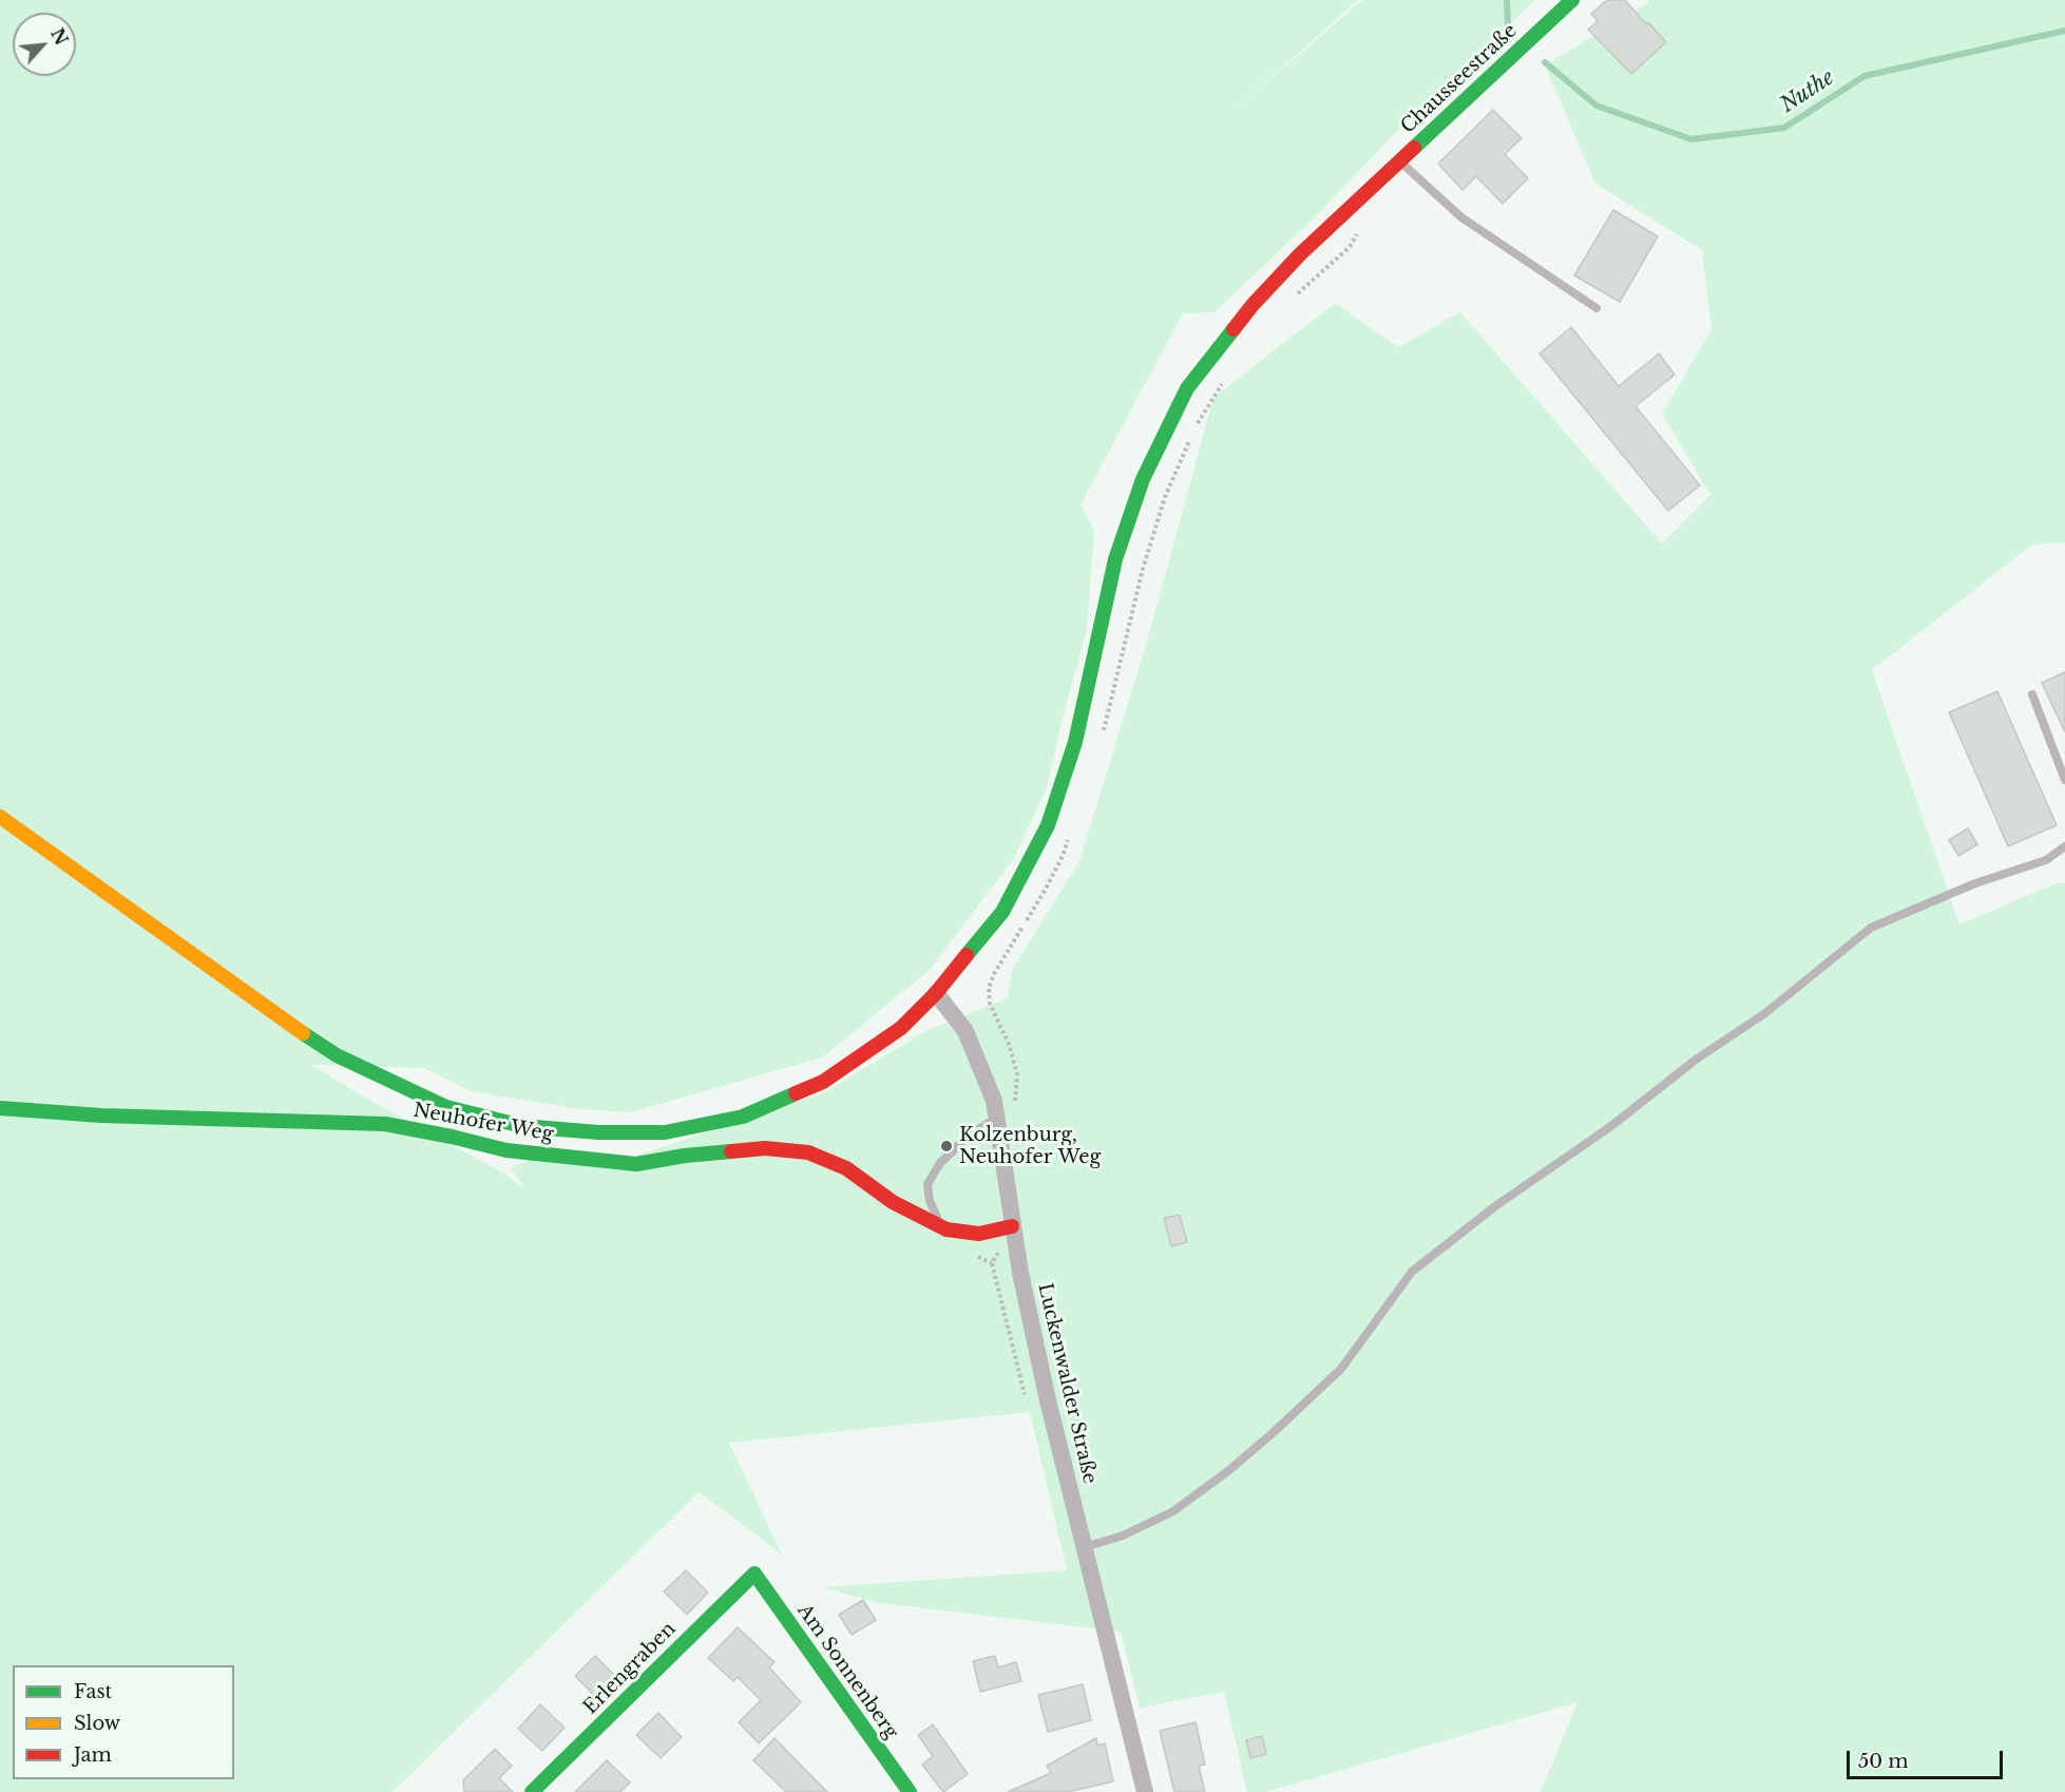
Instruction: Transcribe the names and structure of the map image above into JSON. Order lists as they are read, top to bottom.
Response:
{
  "streets": {
    "main road": [
      "Chausseestraße",
      "Neuhofer Weg",
      "Erlengraben",
      "Am Sonnenberg"
    ],
    "street": ["Luckenwalder Straße"]
  },
  "crossings": [
    ["Chausseestraße", "Luckenwalder Straße"],
    ["Neuhofer Weg", "Luckenwalder Straße"],
    ["Erlengraben", "Am Sonnenberg"]
  ],
  "water": ["Nuthe"],
  "places": ["Kolzenburg, Neuhofer Weg"],
  "legend": ["Fast", "Slow", "Jam"],
  "scale_bar": "50 m",
  "north": "top right"
}
